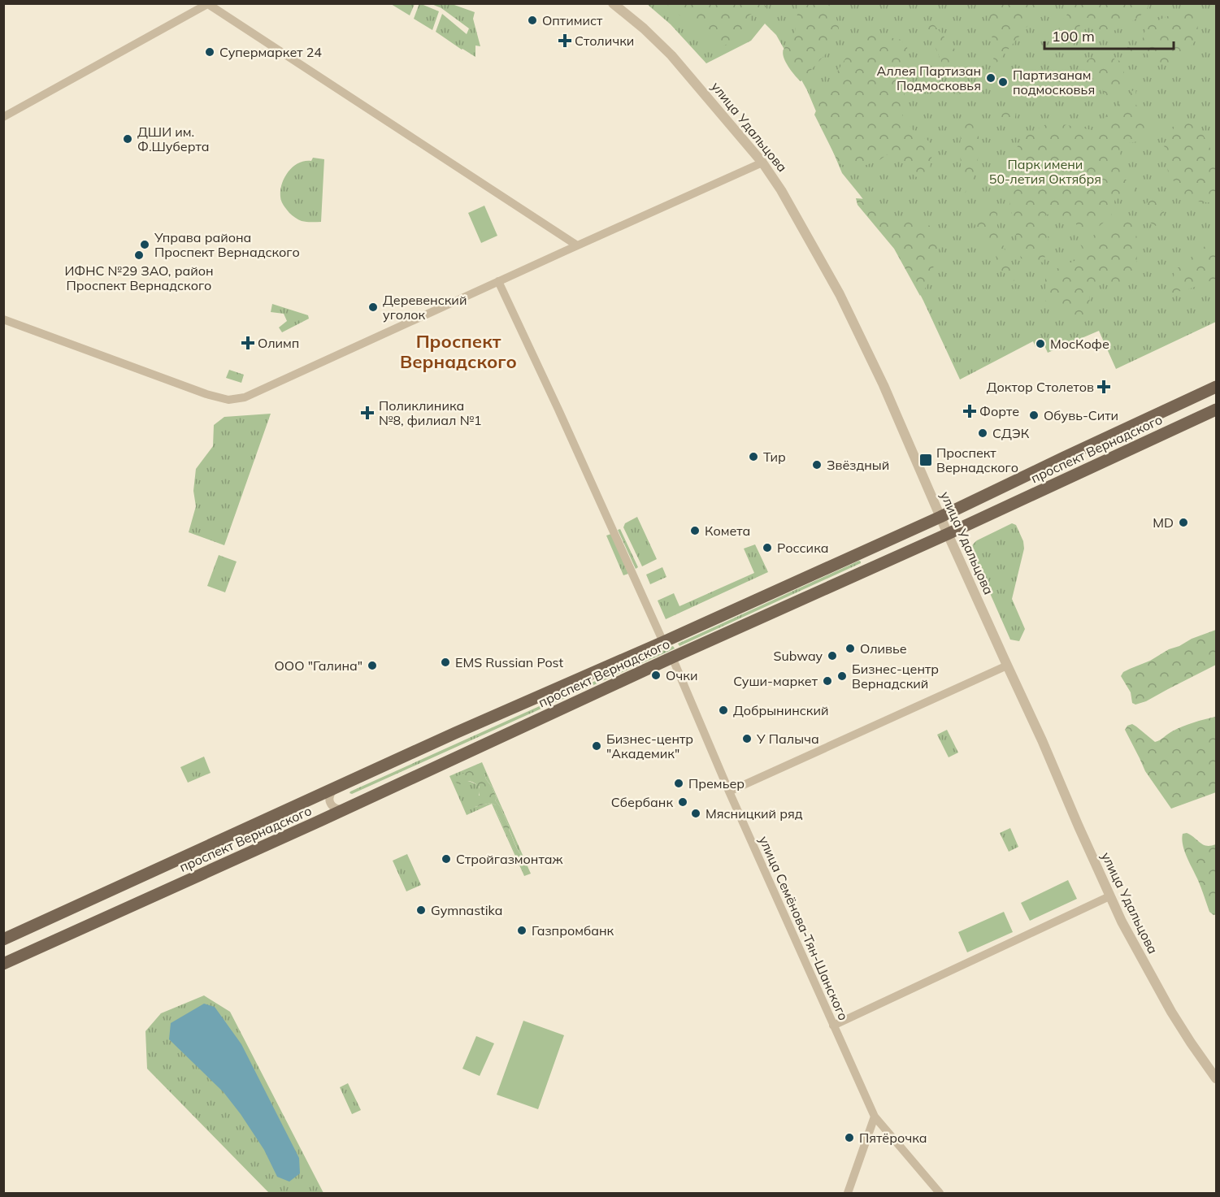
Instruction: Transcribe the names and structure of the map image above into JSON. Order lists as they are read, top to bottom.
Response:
{
  "streets": {
    "main road": ["проспект Вернадского"],
    "street": ["улица Удальцова", "улица Семёнова-Тян-Шанского"]
  },
  "crossings": [
    ["улица Удальцова", "проспект Вернадского"],
    ["проспект Вернадского", "улица Семёнова-Тян-Шанского"]
  ],
  "districts": ["Проспект Вернадского"],
  "parks": ["Парк имени 50-летия Октября"],
  "places": {
    "other": [
      "Оптимист",
      "Супермаркет 24",
      "Аллея Партизан Подмосковья",
      "Партизанам подмосковья",
      "ДШИ им. Ф.Шуберта",
      "Управа района Проспект Вернадского",
      "ИФНС №29 ЗАО, район Проспект Вернадского",
      "Деревенский уголок",
      "МосКофе",
      "Обувь-Сити",
      "СДЭК",
      "Тир",
      "Звёздный",
      "MD",
      "Комета",
      "Россика",
      "Оливье",
      "Subway",
      "EMS Russian Post",
      "ООО \"Галина\"",
      "Очки",
      "Бизнес-центр Вернадский",
      "Суши-маркет",
      "Добрынинский",
      "У Палыча",
      "Бизнес-центр \"Академик\"",
      "Премьер",
      "Сбербанк",
      "Мясницкий ряд",
      "Стройгазмонтаж",
      "Gymnastika",
      "Газпромбанк",
      "Пятёрочка"
    ],
    "health": [
      "Столички",
      "Олимп",
      "Доктор Столетов",
      "Форте",
      "Поликлиника №8, филиал №1"
    ],
    "transit": ["Проспект Вернадского"]
  },
  "scale_bar": "100 m"
}
